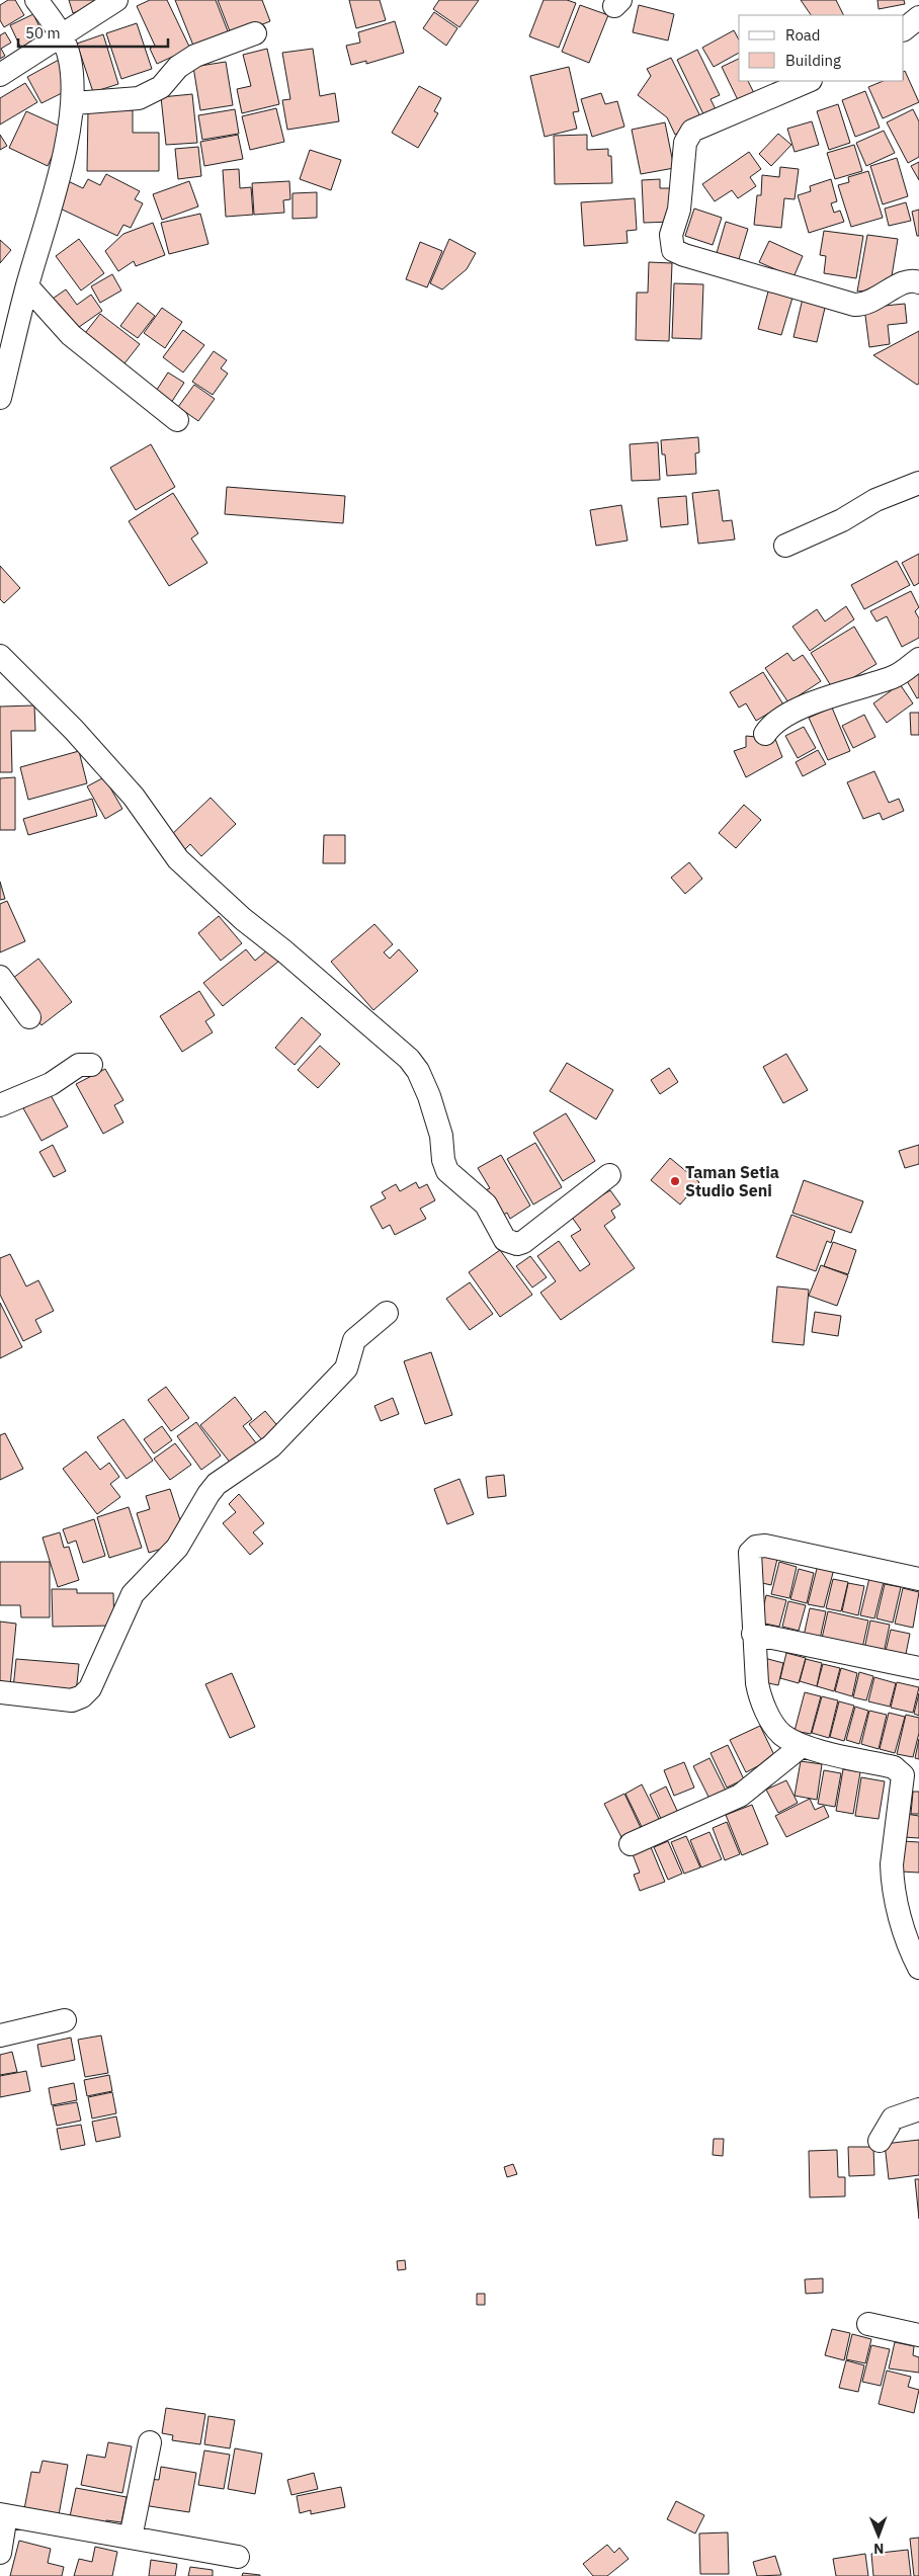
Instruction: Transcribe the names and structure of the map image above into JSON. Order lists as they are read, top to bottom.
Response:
{
  "places": ["Taman Setia Studio Seni"],
  "legend": ["Road", "Building"],
  "scale_bar": "50 m",
  "north": "bottom"
}
